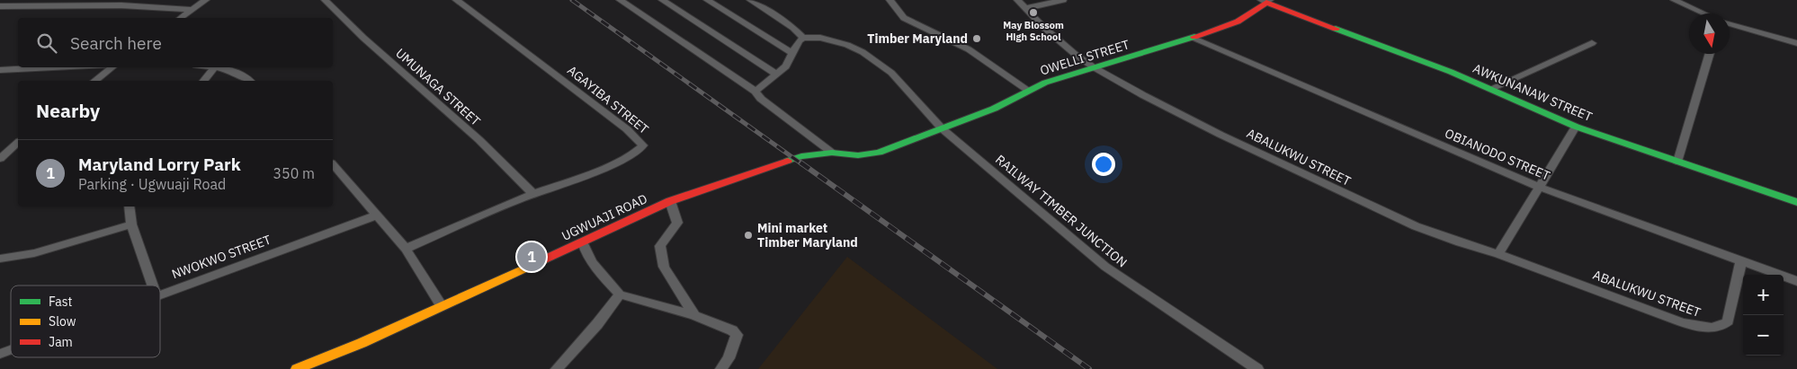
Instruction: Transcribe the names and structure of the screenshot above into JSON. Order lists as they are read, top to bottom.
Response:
{
  "streets": {
    "street": [
      "OWELLI STREET",
      "UMUNAGA STREET",
      "AWKUNANAW STREET",
      "AGAYIBA STREET",
      "OBIANODO STREET",
      "ABALUKWU STREET",
      "RAILWAY TIMBER JUNCTION",
      "UGWUAJI ROAD",
      "NWOKWO STREET"
    ]
  },
  "crossings": [
    ["OWELLI STREET", "AWKUNANAW STREET"],
    ["OWELLI STREET", "OBIANODO STREET"],
    ["OWELLI STREET", "ABALUKWU STREET"],
    ["OWELLI STREET", "RAILWAY TIMBER JUNCTION"],
    ["OWELLI STREET", "UGWUAJI ROAD"],
    ["UMUNAGA STREET", "AGAYIBA STREET"],
    ["OBIANODO STREET", "ABALUKWU STREET"]
  ],
  "places": ["May Blossom High School", "Timber Maryland", "Mini market Timber Maryland"],
  "legend": ["Fast", "Slow", "Jam"],
  "north": "bottom",
  "page": {
    "search": "Search here",
    "heading": "Nearby",
    "list": [
      {
        "mark": "1",
        "name": "Maryland Lorry Park",
        "note": "Parking · Ugwuaji Road",
        "value": "350 m"
      }
    ],
    "pins": "1",
    "map_buttons": ["+", "−"]
  }
}
